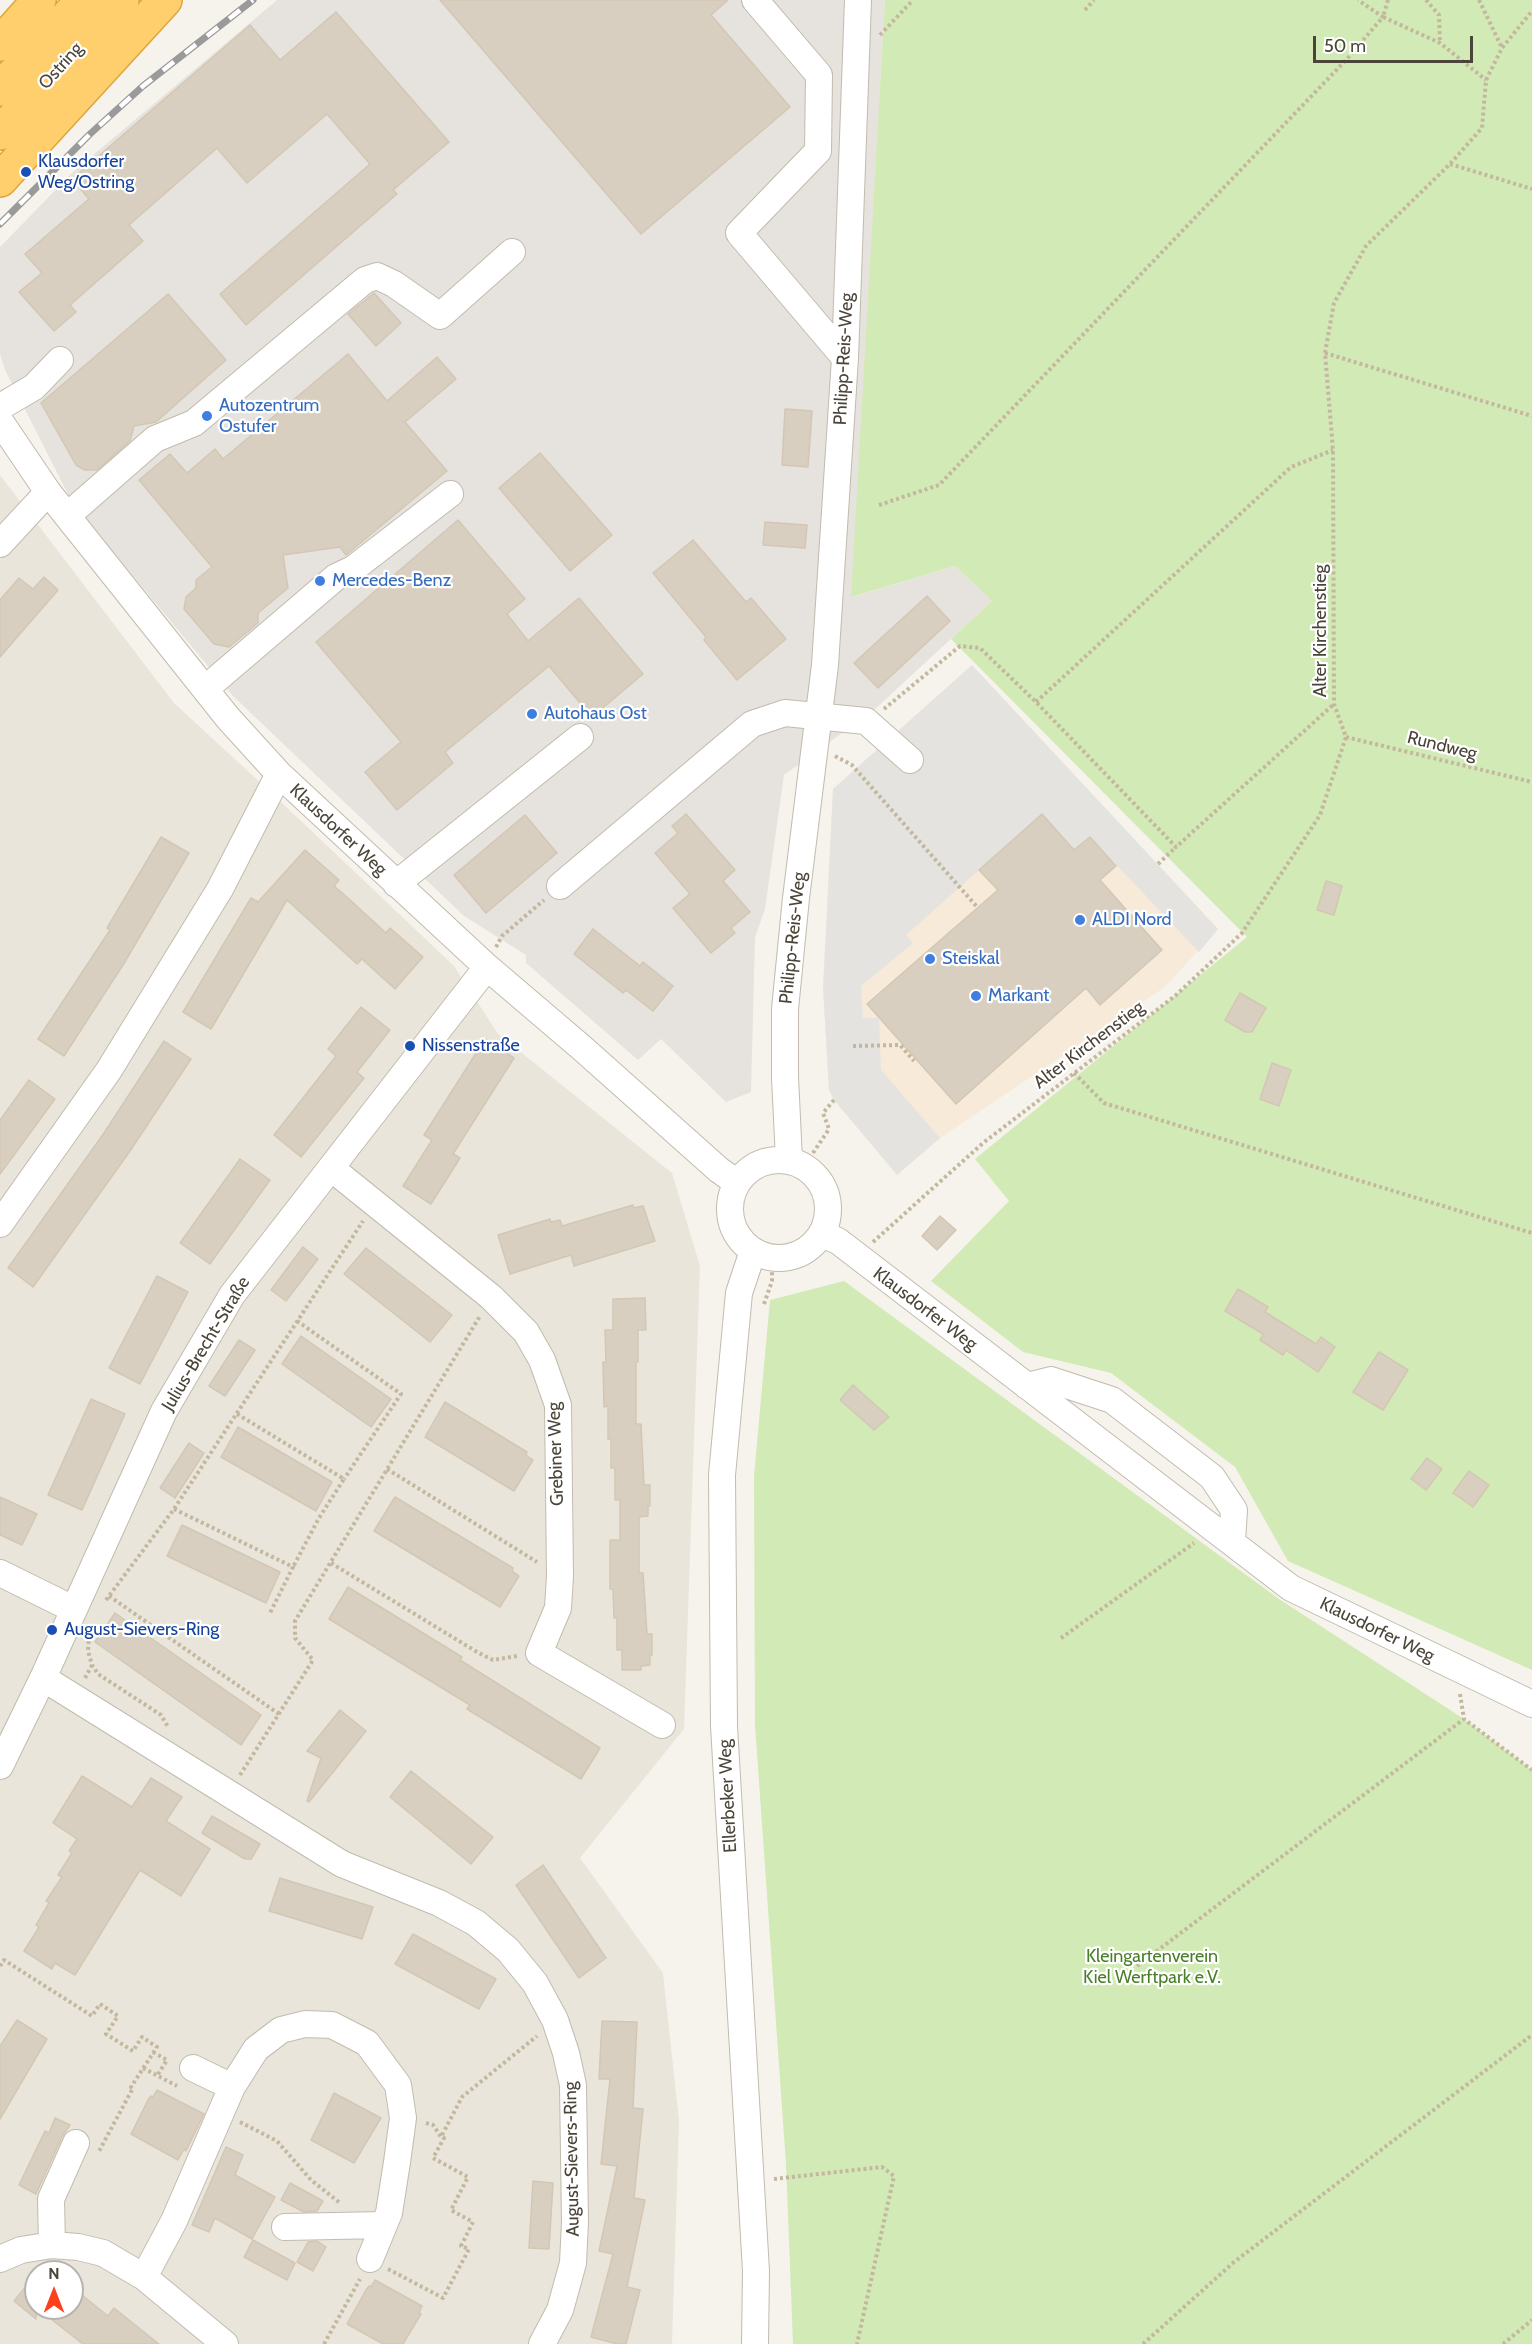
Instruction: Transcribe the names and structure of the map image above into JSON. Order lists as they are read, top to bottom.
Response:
{
  "streets": {
    "highway": ["Ostring"],
    "street": [
      "Philipp-Reis-Weg",
      "Klausdorfer Weg",
      "Julius-Brecht-Straße",
      "Grebiner Weg",
      "Ellerbeker Weg",
      "August-Sievers-Ring"
    ],
    "path": ["Alter Kirchenstieg", "Rundweg"]
  },
  "crossings": [
    ["Philipp-Reis-Weg", "Klausdorfer Weg"],
    ["Philipp-Reis-Weg", "Ellerbeker Weg"],
    ["Alter Kirchenstieg", "Rundweg"],
    ["Alter Kirchenstieg", "Klausdorfer Weg"],
    ["Klausdorfer Weg", "Julius-Brecht-Straße"],
    ["Klausdorfer Weg", "Ellerbeker Weg"],
    ["Julius-Brecht-Straße", "Grebiner Weg"],
    ["Julius-Brecht-Straße", "August-Sievers-Ring"]
  ],
  "parks": ["Kleingartenverein Kiel Werftpark e.V."],
  "places": [
    "Klausdorfer Weg/Ostring",
    "Autozentrum Ostufer",
    "Mercedes-Benz",
    "Autohaus Ost",
    "ALDI Nord",
    "Steiskal",
    "Markant",
    "Nissenstraße",
    "August-Sievers-Ring"
  ],
  "scale_bar": "50 m",
  "north": "top"
}
